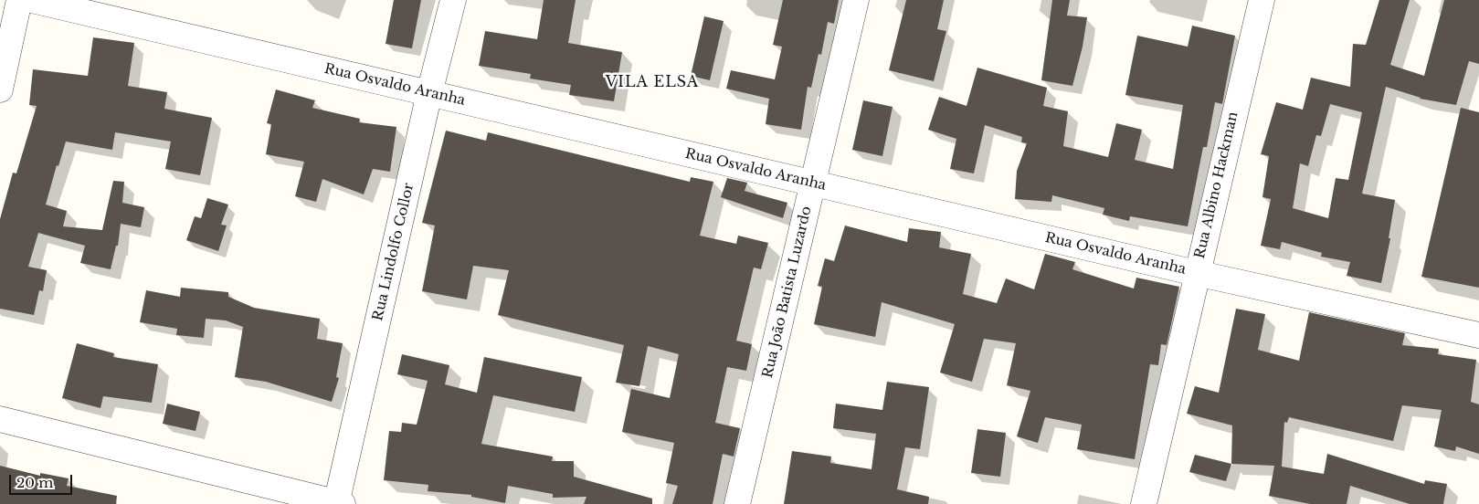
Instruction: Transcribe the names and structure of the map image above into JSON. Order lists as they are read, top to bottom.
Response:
{
  "streets": {
    "street": [
      "Rua Osvaldo Aranha",
      "Rua Albino Hackman",
      "Rua Lindolfo Collor",
      "Rua João Batista Luzardo"
    ]
  },
  "crossings": [
    ["Rua Osvaldo Aranha", "Rua Albino Hackman"],
    ["Rua Osvaldo Aranha", "Rua Lindolfo Collor"],
    ["Rua Osvaldo Aranha", "Rua João Batista Luzardo"]
  ],
  "districts": ["VILA ELSA"],
  "scale_bar": "20 m"
}
